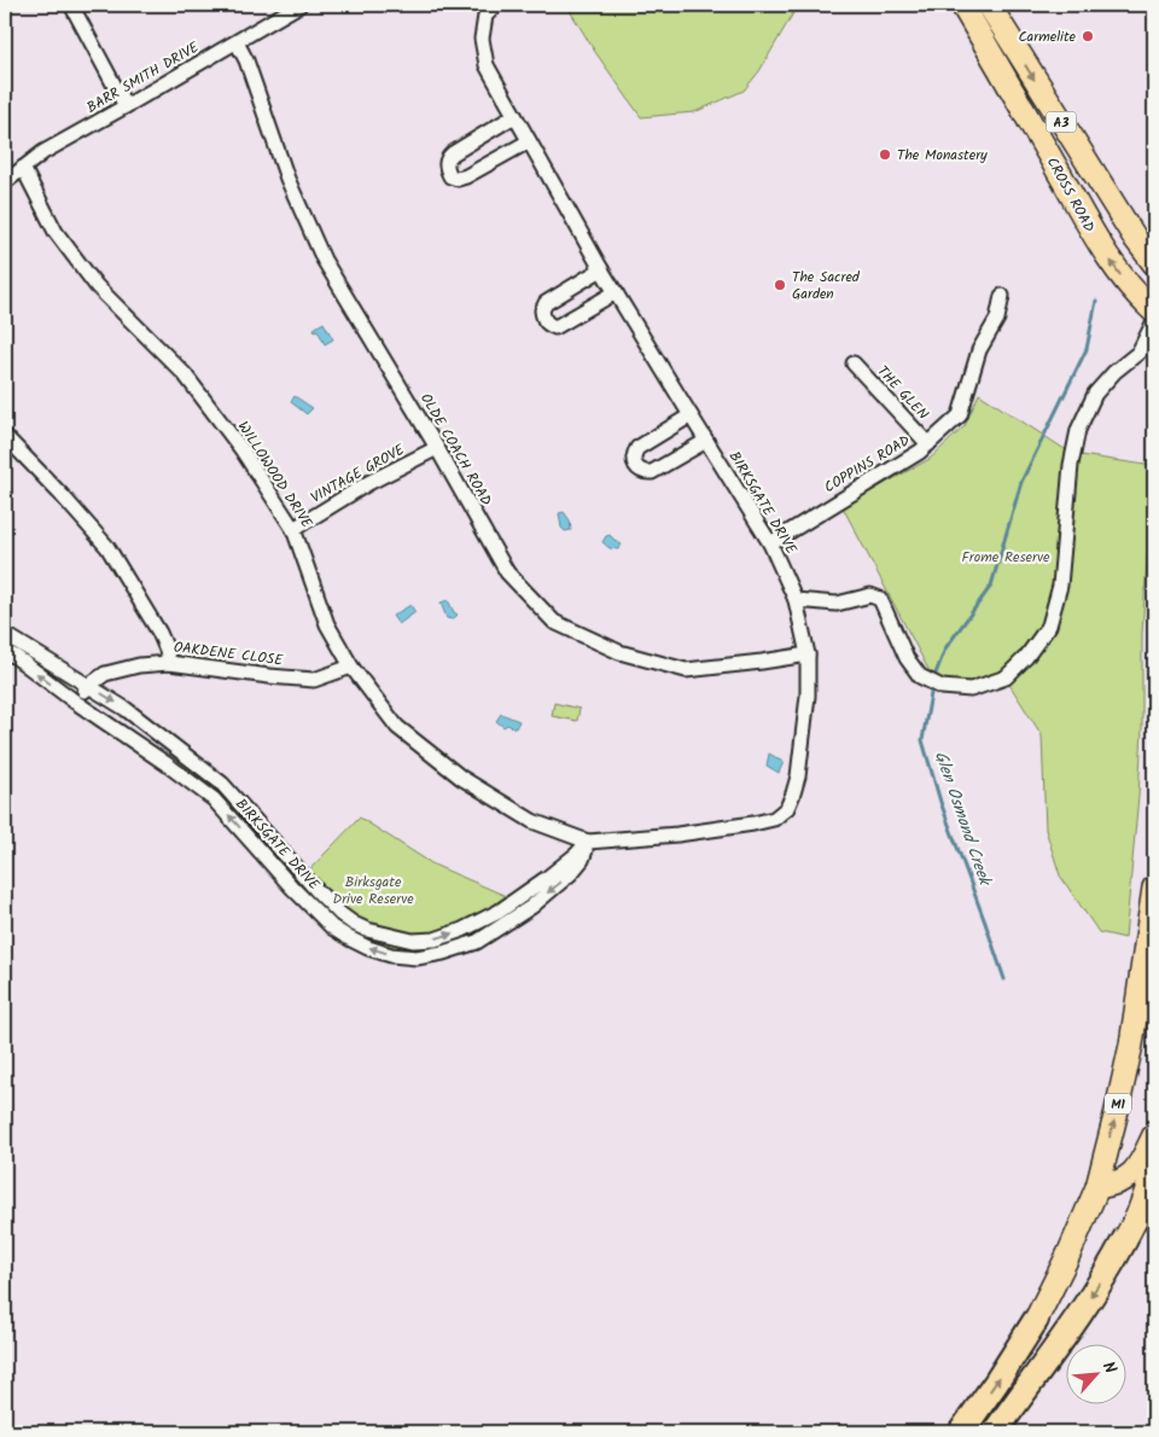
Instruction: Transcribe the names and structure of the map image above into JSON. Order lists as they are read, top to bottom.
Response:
{
  "streets": {
    "highway": ["A3", "CROSS ROAD", "M1"],
    "street": [
      "BARR SMITH DRIVE",
      "THE GLEN",
      "OLDE COACH ROAD",
      "COPPINS ROAD",
      "VINTAGE GROVE",
      "WILLOWOOD DRIVE",
      "BIRKSGATE DRIVE",
      "OAKDENE CLOSE"
    ]
  },
  "crossings": [
    ["BARR SMITH DRIVE", "OLDE COACH ROAD"],
    ["BARR SMITH DRIVE", "WILLOWOOD DRIVE"],
    ["THE GLEN", "COPPINS ROAD"],
    ["OLDE COACH ROAD", "VINTAGE GROVE"],
    ["OLDE COACH ROAD", "BIRKSGATE DRIVE"],
    ["COPPINS ROAD", "BIRKSGATE DRIVE"],
    ["VINTAGE GROVE", "WILLOWOOD DRIVE"],
    ["WILLOWOOD DRIVE", "BIRKSGATE DRIVE"],
    ["WILLOWOOD DRIVE", "OAKDENE CLOSE"],
    ["BIRKSGATE DRIVE", "OAKDENE CLOSE"]
  ],
  "water": ["Glen Osmond Creek"],
  "parks": ["Frome Reserve", "Birksgate Drive Reserve"],
  "places": ["Carmelite", "The Monastery", "The Sacred Garden"],
  "north": "top right"
}
